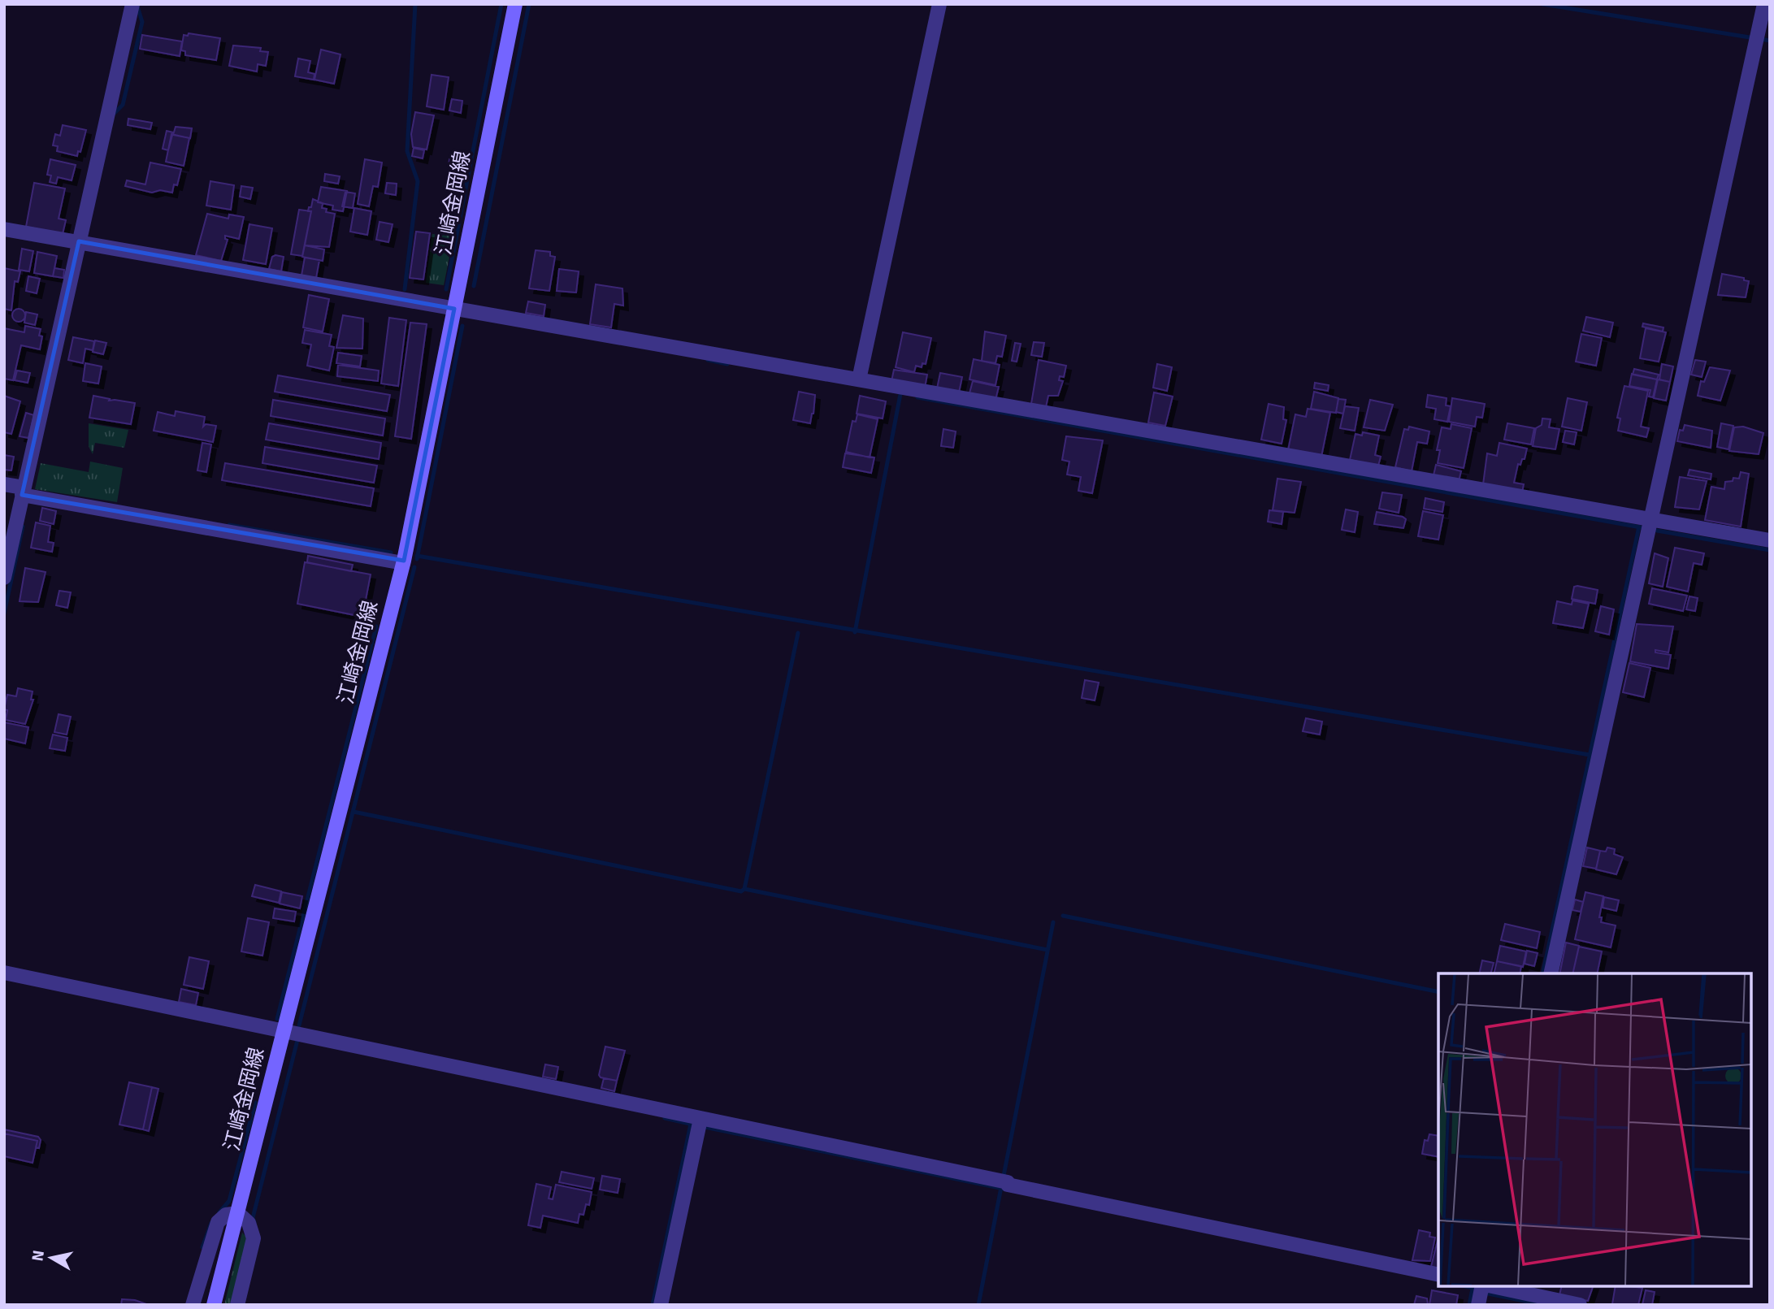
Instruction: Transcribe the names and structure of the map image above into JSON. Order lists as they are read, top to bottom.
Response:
{
  "streets": {
    "main road": ["江崎金岡線"]
  },
  "north": "left"
}
